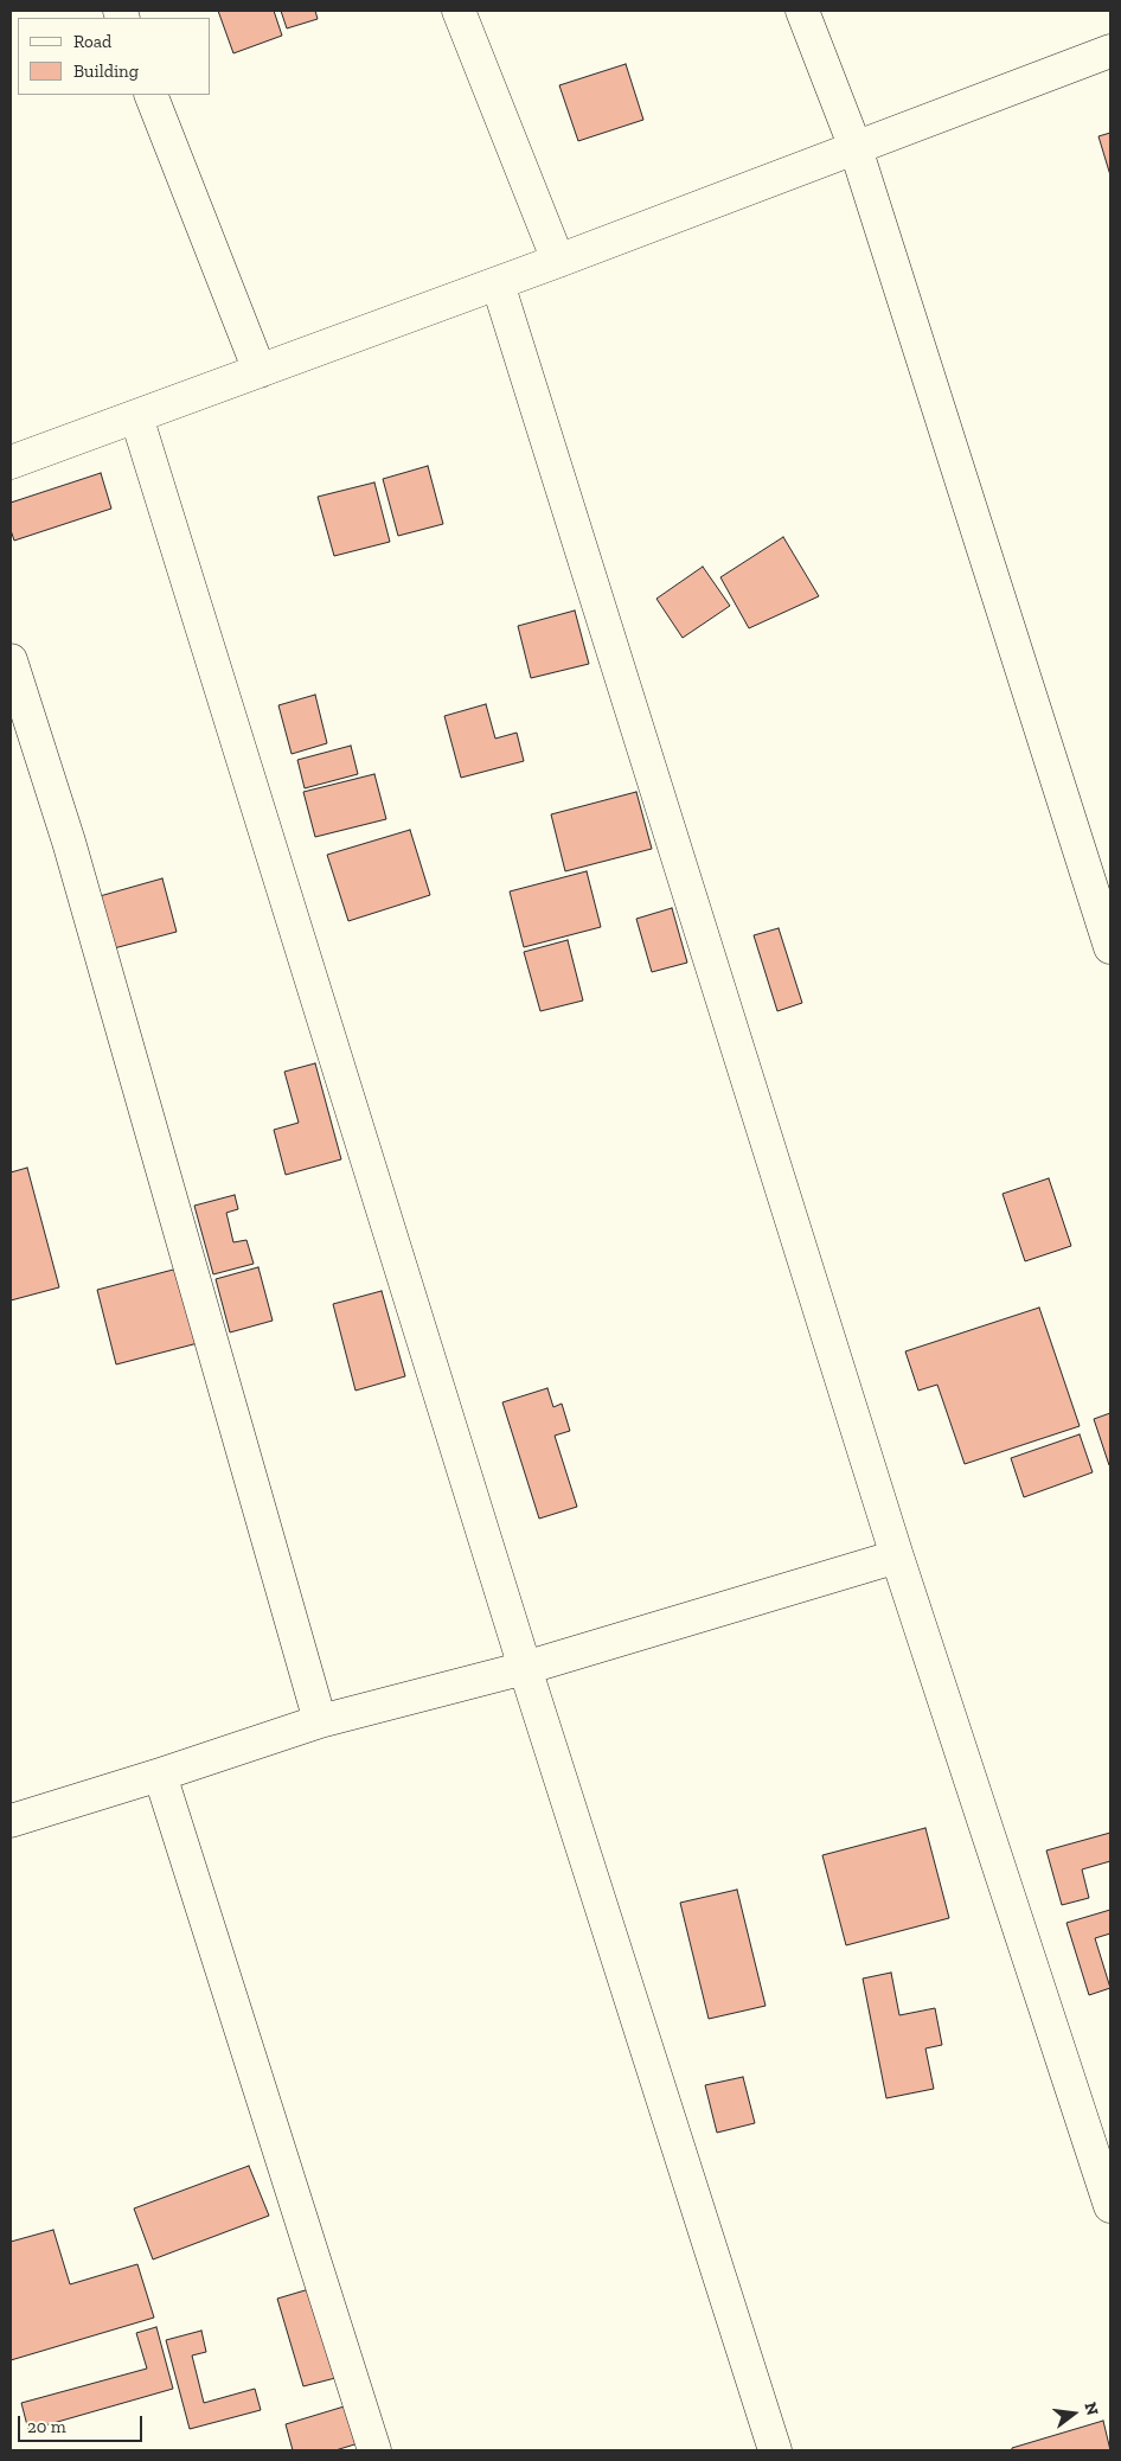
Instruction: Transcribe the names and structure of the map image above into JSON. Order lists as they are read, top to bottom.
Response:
{
  "legend": ["Road", "Building"],
  "scale_bar": "20 m",
  "north": "right"
}
